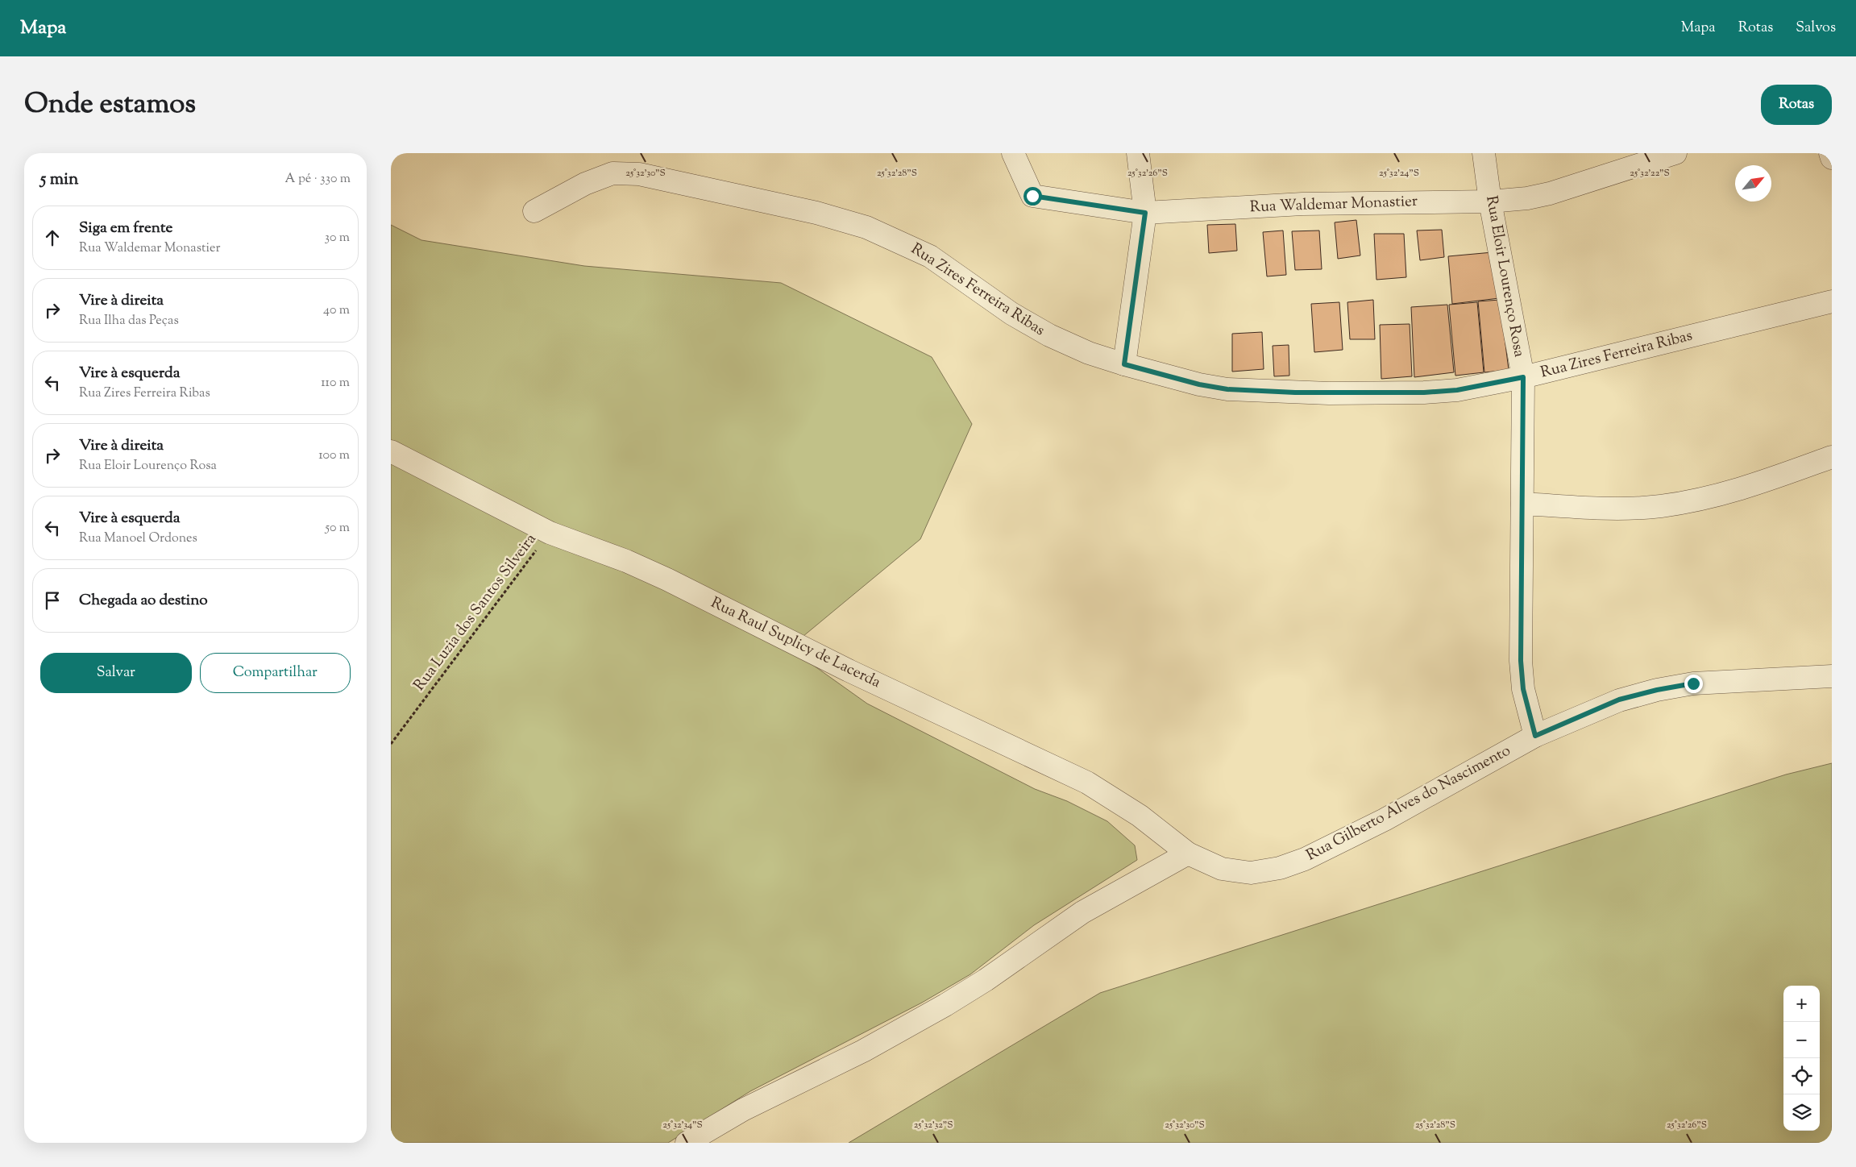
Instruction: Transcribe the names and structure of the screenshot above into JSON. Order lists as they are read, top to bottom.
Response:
{
  "streets": {
    "street": [
      "Rua Waldemar Monastier",
      "Rua Eloir Lourenço Rosa",
      "Rua Zires Ferreira Ribas",
      "Rua Raul Suplicy de Lacerda",
      "Rua Gilberto Alves do Nascimento"
    ],
    "path": ["Rua Luzia dos Santos Silveira"]
  },
  "crossings": [
    ["Rua Waldemar Monastier", "Rua Eloir Lourenço Rosa"],
    ["Rua Eloir Lourenço Rosa", "Rua Zires Ferreira Ribas"],
    ["Rua Eloir Lourenço Rosa", "Rua Gilberto Alves do Nascimento"],
    ["Rua Luzia dos Santos Silveira", "Rua Raul Suplicy de Lacerda"],
    ["Rua Raul Suplicy de Lacerda", "Rua Gilberto Alves do Nascimento"]
  ],
  "north": "top right",
  "page": {
    "header": "Mapa",
    "nav": ["Mapa", "Rotas", "Salvos"],
    "title": "Onde estamos",
    "buttons": [
      "Rotas",
      ["Salvar", "Compartilhar"]
    ],
    "heading": ["5 min", "A pé · 330 m"],
    "list": [
      ["Siga em frente", "Rua Waldemar Monastier", "30 m"],
      ["Vire à direita", "Rua Ilha das Peças", "40 m"],
      ["Vire à esquerda", "Rua Zires Ferreira Ribas", "110 m"],
      ["Vire à direita", "Rua Eloir Lourenço Rosa", "100 m"],
      ["Vire à esquerda", "Rua Manoel Ordones", "50 m"],
      "Chegada ao destino"
    ],
    "map_buttons": ["+", "−"]
  },
  "coordinates": [
    "25°32'30\"S",
    "25°32'28\"S",
    "25°32'26\"S",
    "25°32'24\"S",
    "25°32'22\"S",
    "25°32'34\"S",
    "25°32'32\"S"
  ]
}
